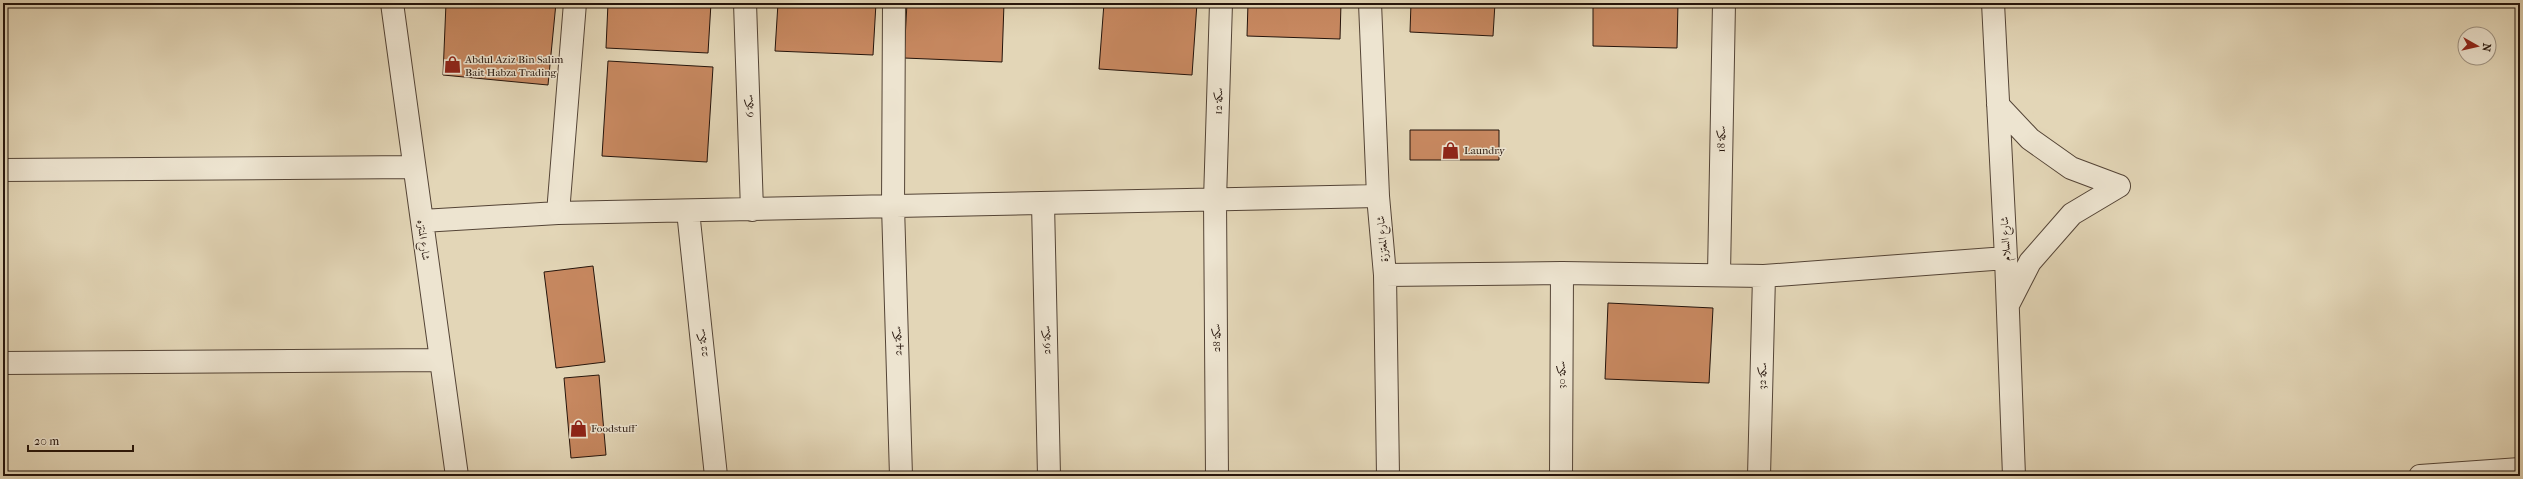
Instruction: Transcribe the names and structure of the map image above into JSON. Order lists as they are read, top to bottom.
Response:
{
  "streets": {
    "street": [
      "سكة 12",
      "سكة 6",
      "سكة 18",
      "شارع المعتززة",
      "شارع السلام",
      "شارع المنتزه",
      "سكة 28",
      "سكة 26",
      "سكة 24",
      "سكة 22",
      "سكة 30",
      "سكة 32"
    ]
  },
  "crossings": [
    ["سكة 12", "سكة 28"]
  ],
  "places": {
    "shop": ["Abdul Aziz Bin Salim Bait Habza Trading", "Laundry", "Foodstuff"]
  },
  "scale_bar": "20 m",
  "north": "right"
}
